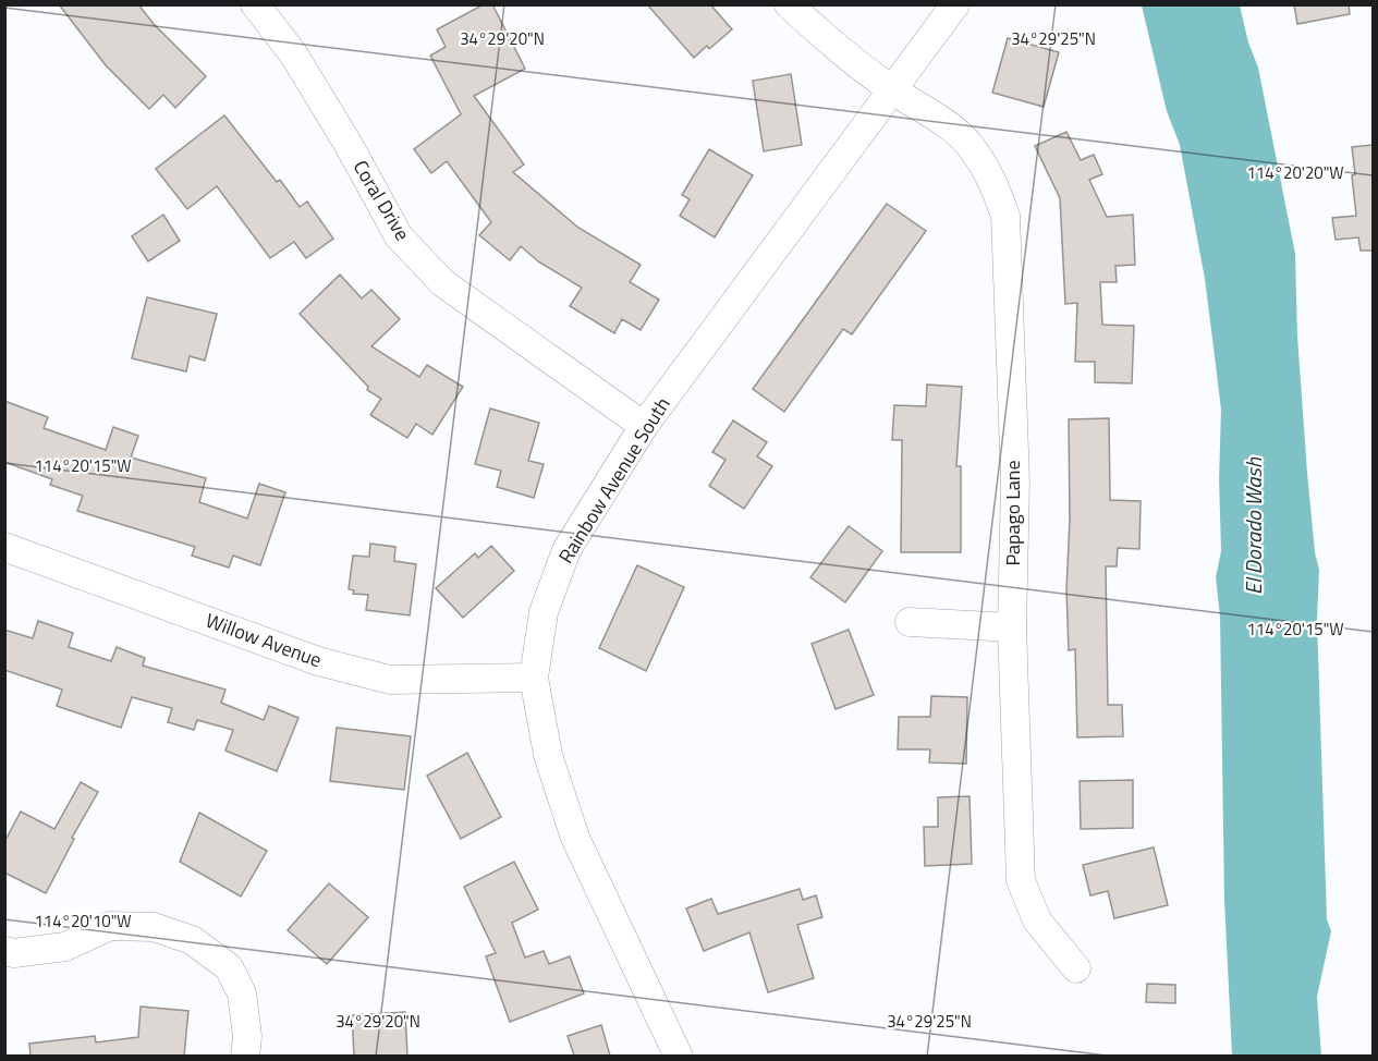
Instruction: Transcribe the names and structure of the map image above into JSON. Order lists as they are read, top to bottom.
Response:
{
  "streets": {
    "street": [
      "Coral Drive",
      "Rainbow Avenue South",
      "Papago Lane",
      "Willow Avenue"
    ]
  },
  "crossings": [
    ["Coral Drive", "Rainbow Avenue South"],
    ["Rainbow Avenue South", "Papago Lane"],
    ["Rainbow Avenue South", "Willow Avenue"]
  ],
  "water": ["El Dorado Wash"],
  "coordinates": [
    "34°29'20\"N",
    "34°29'25\"N",
    "114°20'20\"W",
    "114°20'15\"W",
    "114°20'10\"W"
  ]
}
